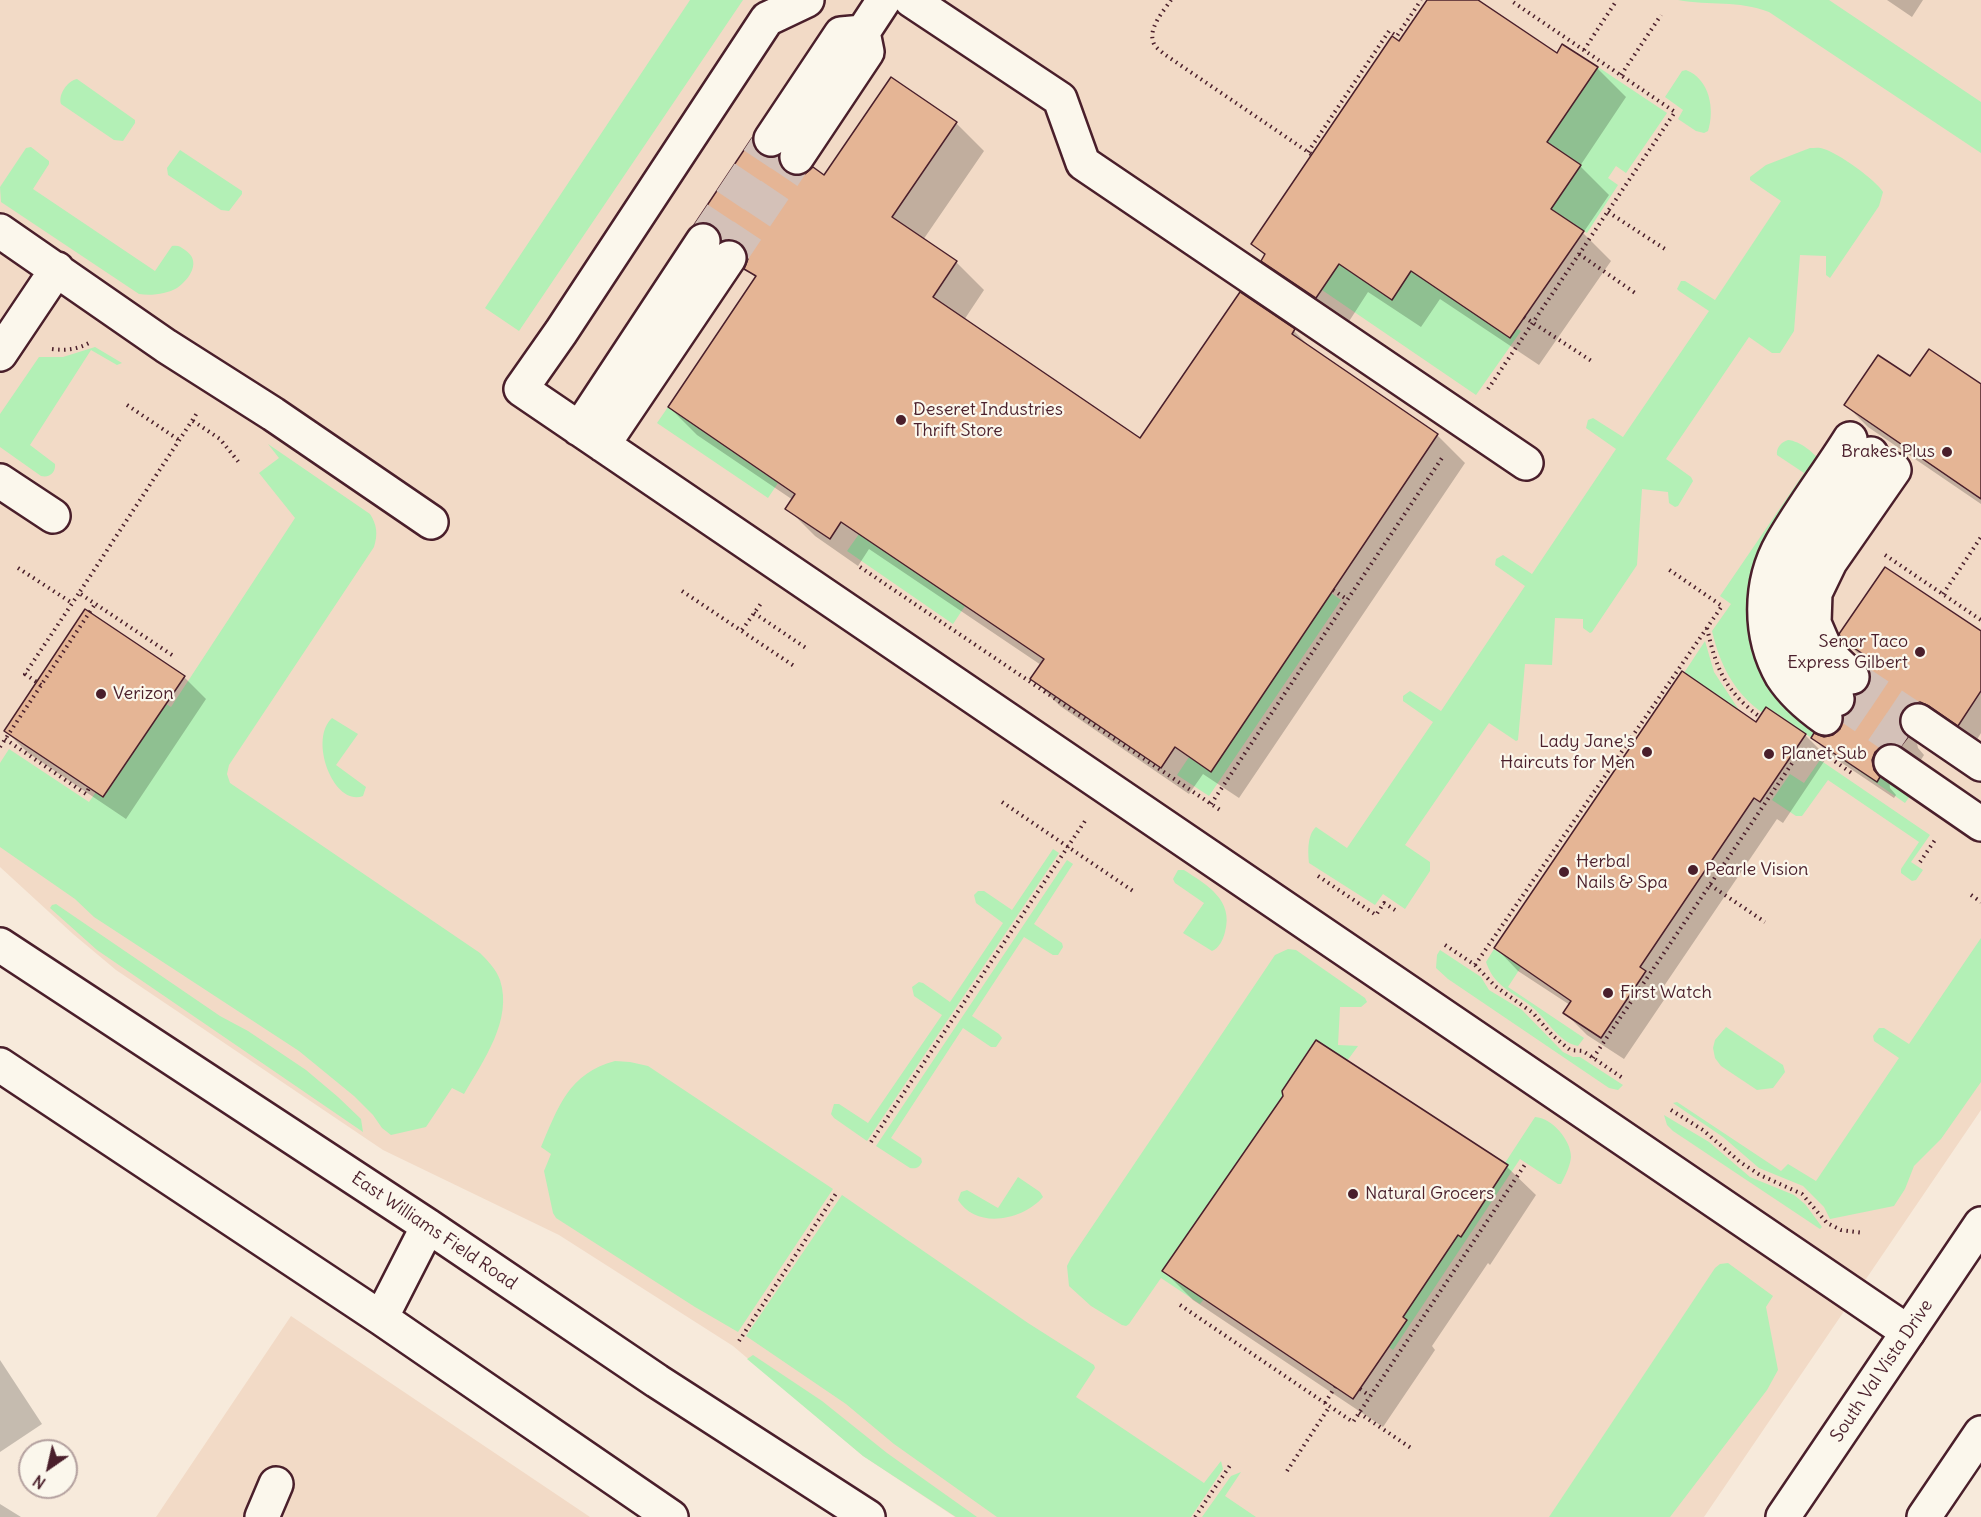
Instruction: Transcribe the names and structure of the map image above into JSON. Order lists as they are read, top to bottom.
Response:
{
  "streets": {
    "main road": ["East Williams Field Road", "South Val Vista Drive"]
  },
  "places": [
    "Deseret Industries Thrift Store",
    "Brakes Plus",
    "Senor Taco Express Gilbert",
    "Verizon",
    "Lady Jane's Haircuts for Men",
    "Planet Sub",
    "Pearle Vision",
    "Herbal Nails & Spa",
    "First Watch",
    "Natural Grocers"
  ],
  "north": "bottom left"
}
